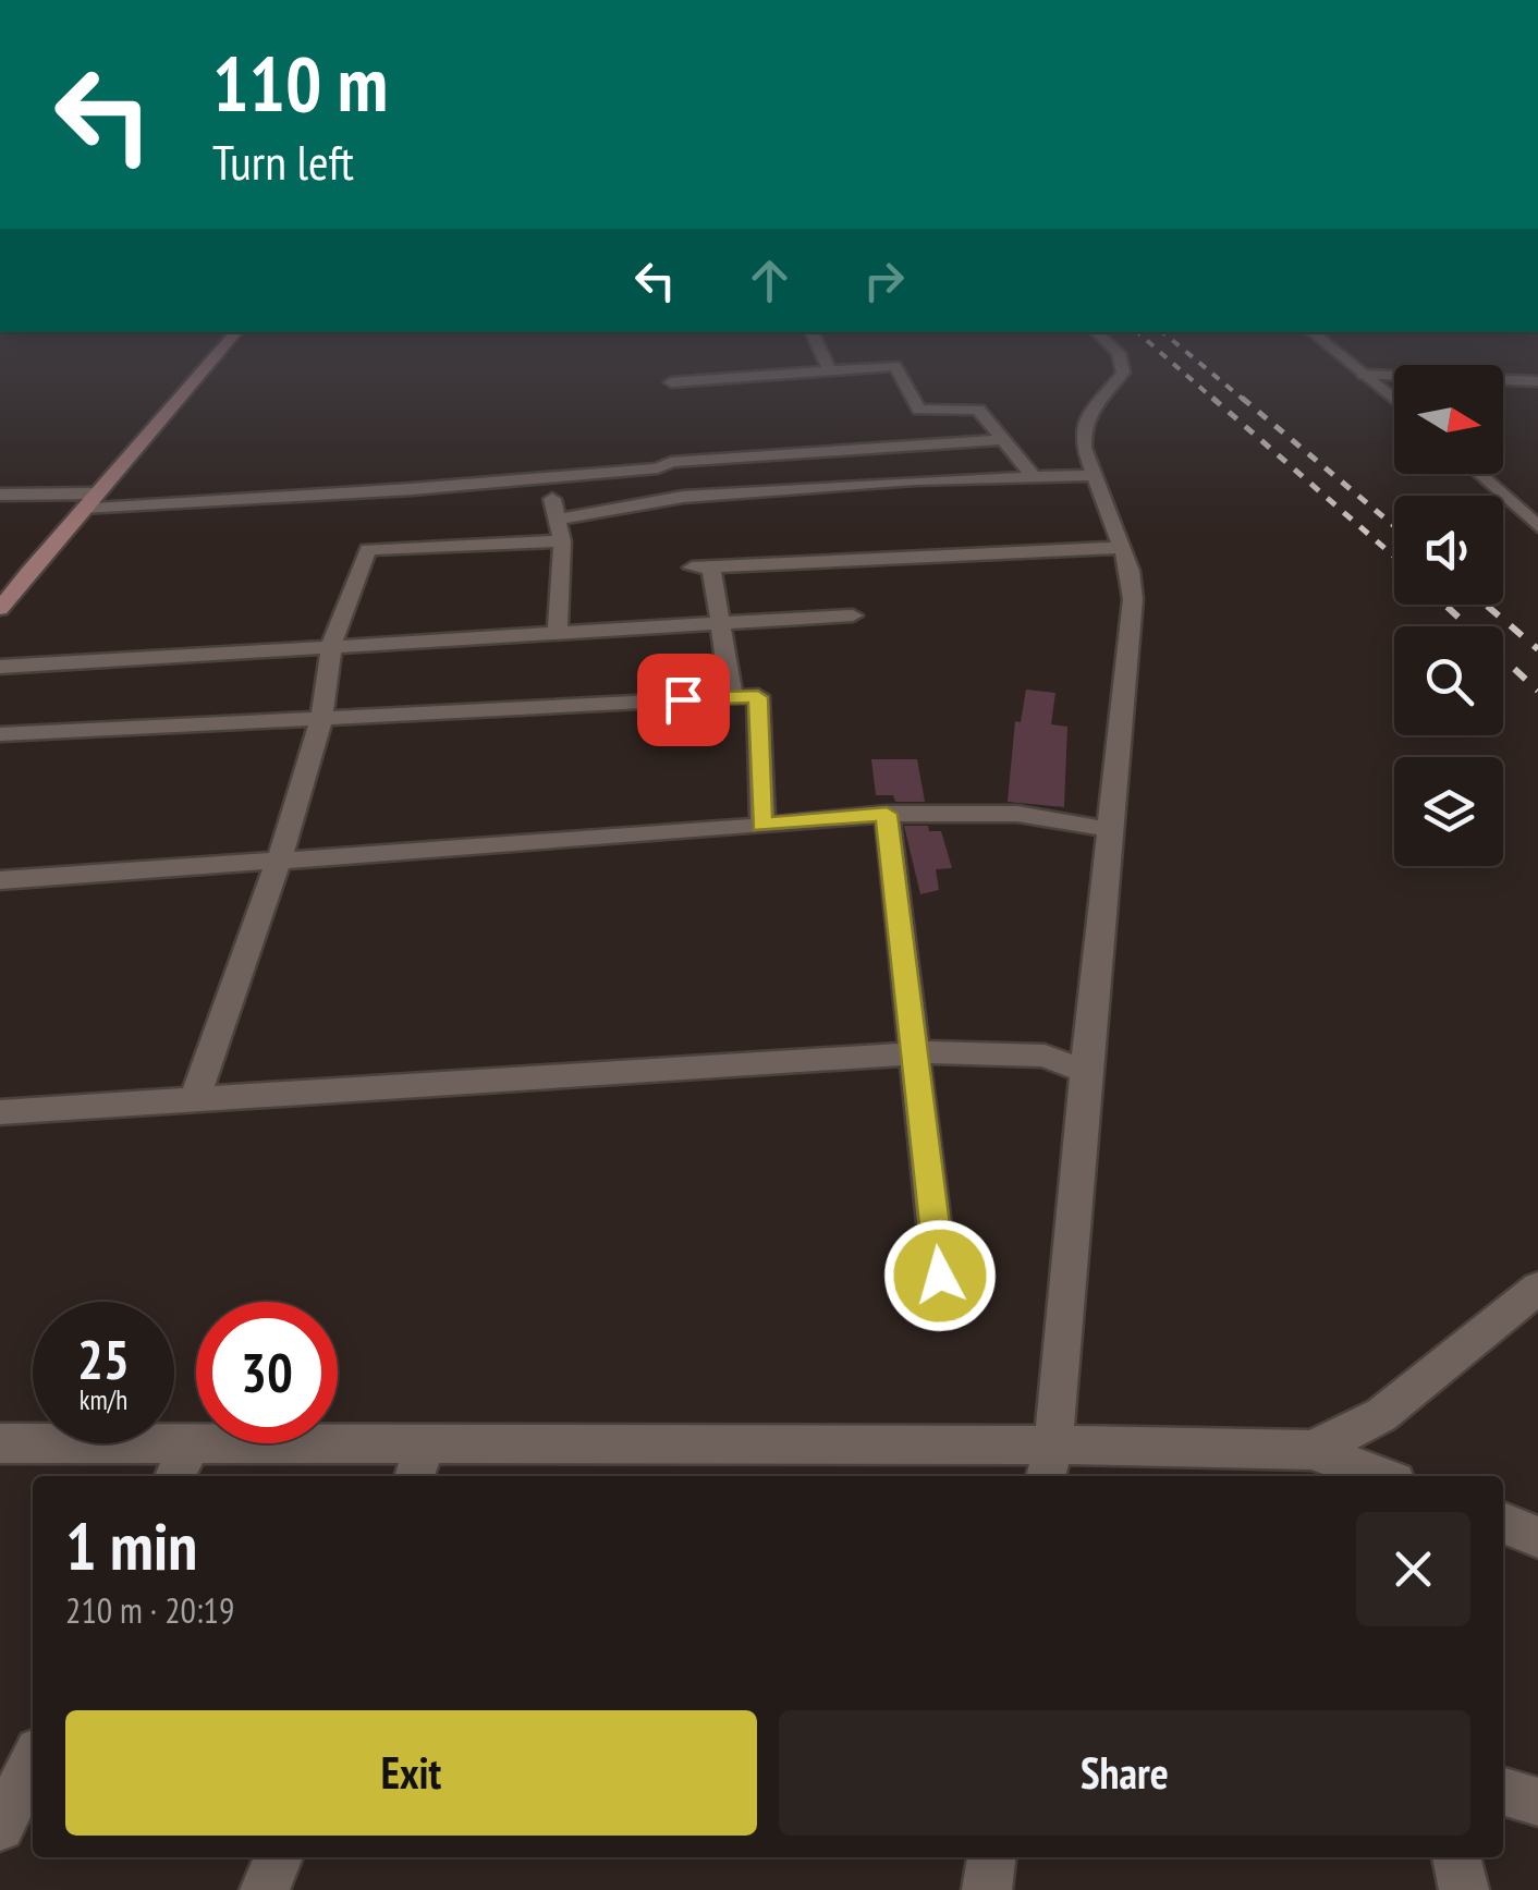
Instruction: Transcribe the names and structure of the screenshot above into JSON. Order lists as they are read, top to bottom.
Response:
{
  "north": "right",
  "page": {
    "turn": ["110 m", "Turn left"],
    "speed": "25 km/h",
    "limit": "30",
    "heading": ["1 min", "210 m · 20:19"],
    "buttons": ["Exit", "Share"]
  }
}
